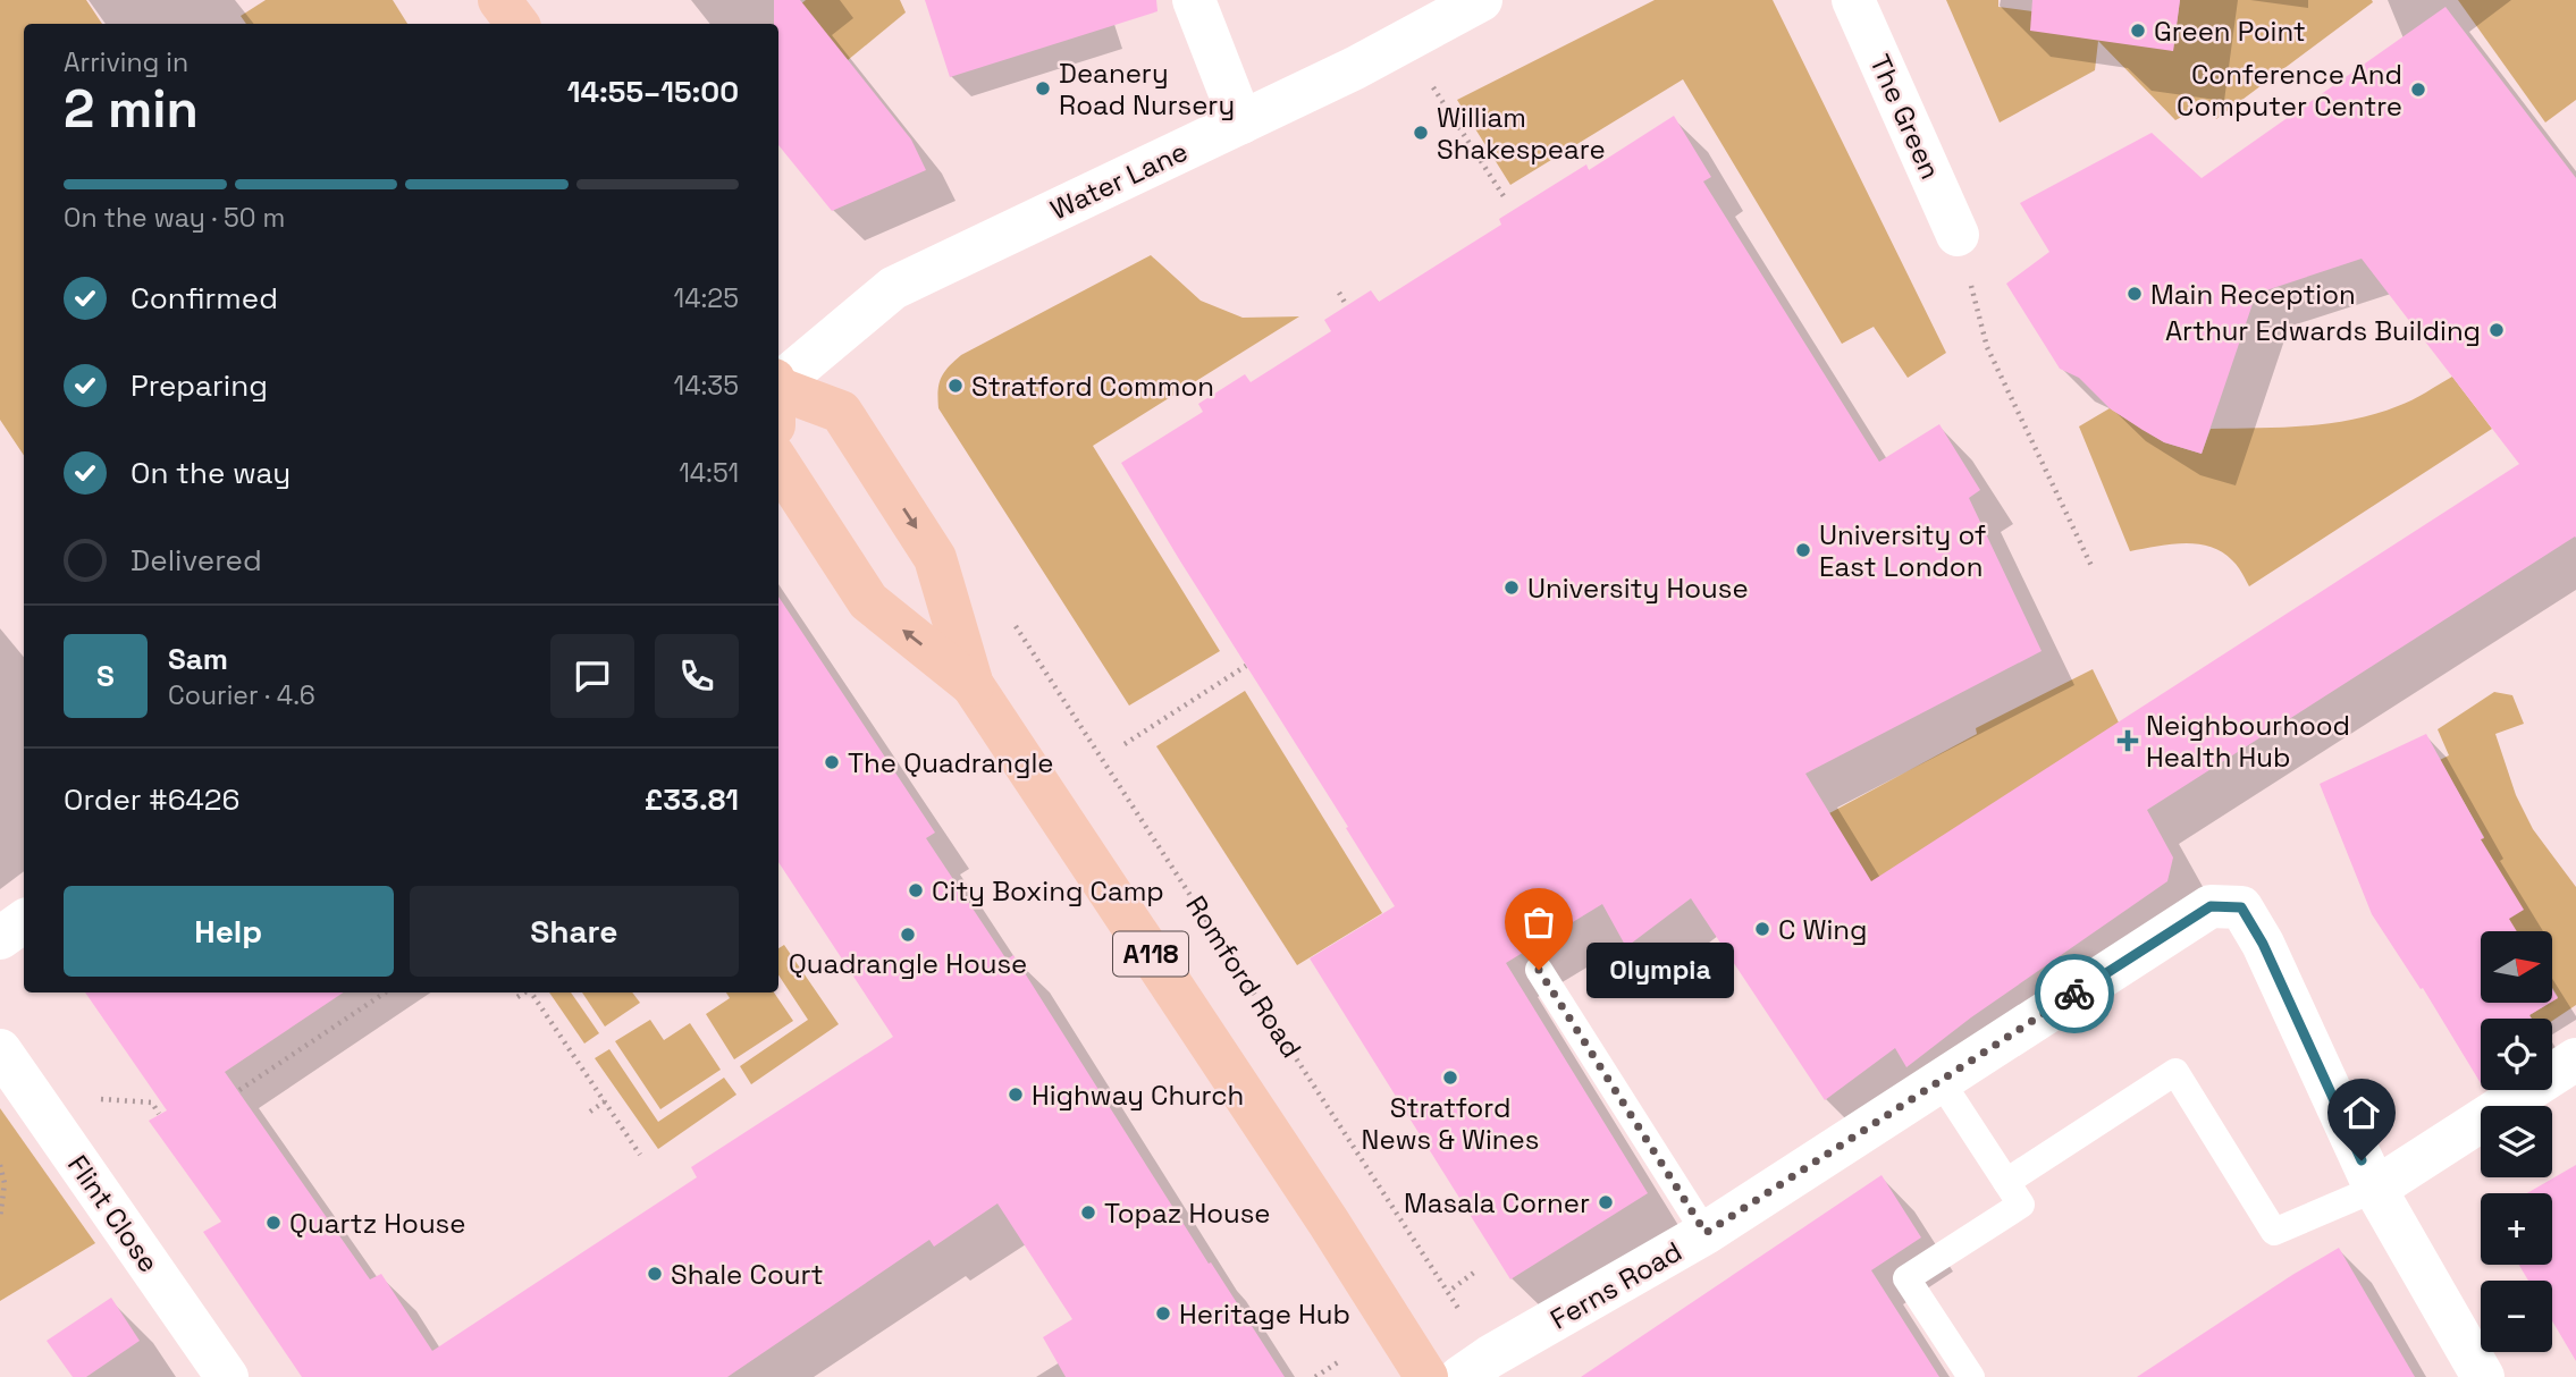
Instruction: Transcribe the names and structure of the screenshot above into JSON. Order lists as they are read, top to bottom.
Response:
{
  "streets": {
    "main road": ["A118"],
    "street": [
      "The Green",
      "Water Lane",
      "Flint Close",
      "Ferns Road"
    ],
    "path": ["Romford Road"]
  },
  "places": {
    "other": [
      "Green Point",
      "Deanery Road Nursery",
      "Conference And Computer Centre",
      "William Shakespeare",
      "Main Reception",
      "Arthur Edwards Building",
      "Stratford Common",
      "University of East London",
      "University House",
      "The Quadrangle",
      "City Boxing Camp",
      "C Wing",
      "Quadrangle House",
      "Olympia",
      "Stratford News & Wines",
      "Highway Church",
      "Masala Corner",
      "Topaz House",
      "Quartz House",
      "Shale Court",
      "Heritage Hub"
    ],
    "health": ["Neighbourhood Health Hub"]
  },
  "north": "right",
  "page": {
    "heading": ["2 min", "Arriving in", "14:55–15:00"],
    "panel": [
      "Sam",
      "Courier · 4.6",
      "Order #6426",
      "£33.81"
    ],
    "bar": "On the way · 50 m",
    "list": [
      ["Confirmed", "14:25"],
      ["Preparing", "14:35"],
      ["On the way", "14:51"],
      "Delivered"
    ],
    "round": "S",
    "buttons": ["Help", "Share"],
    "map_buttons": ["+", "−"],
    "bubble": "Olympia"
  }
}
